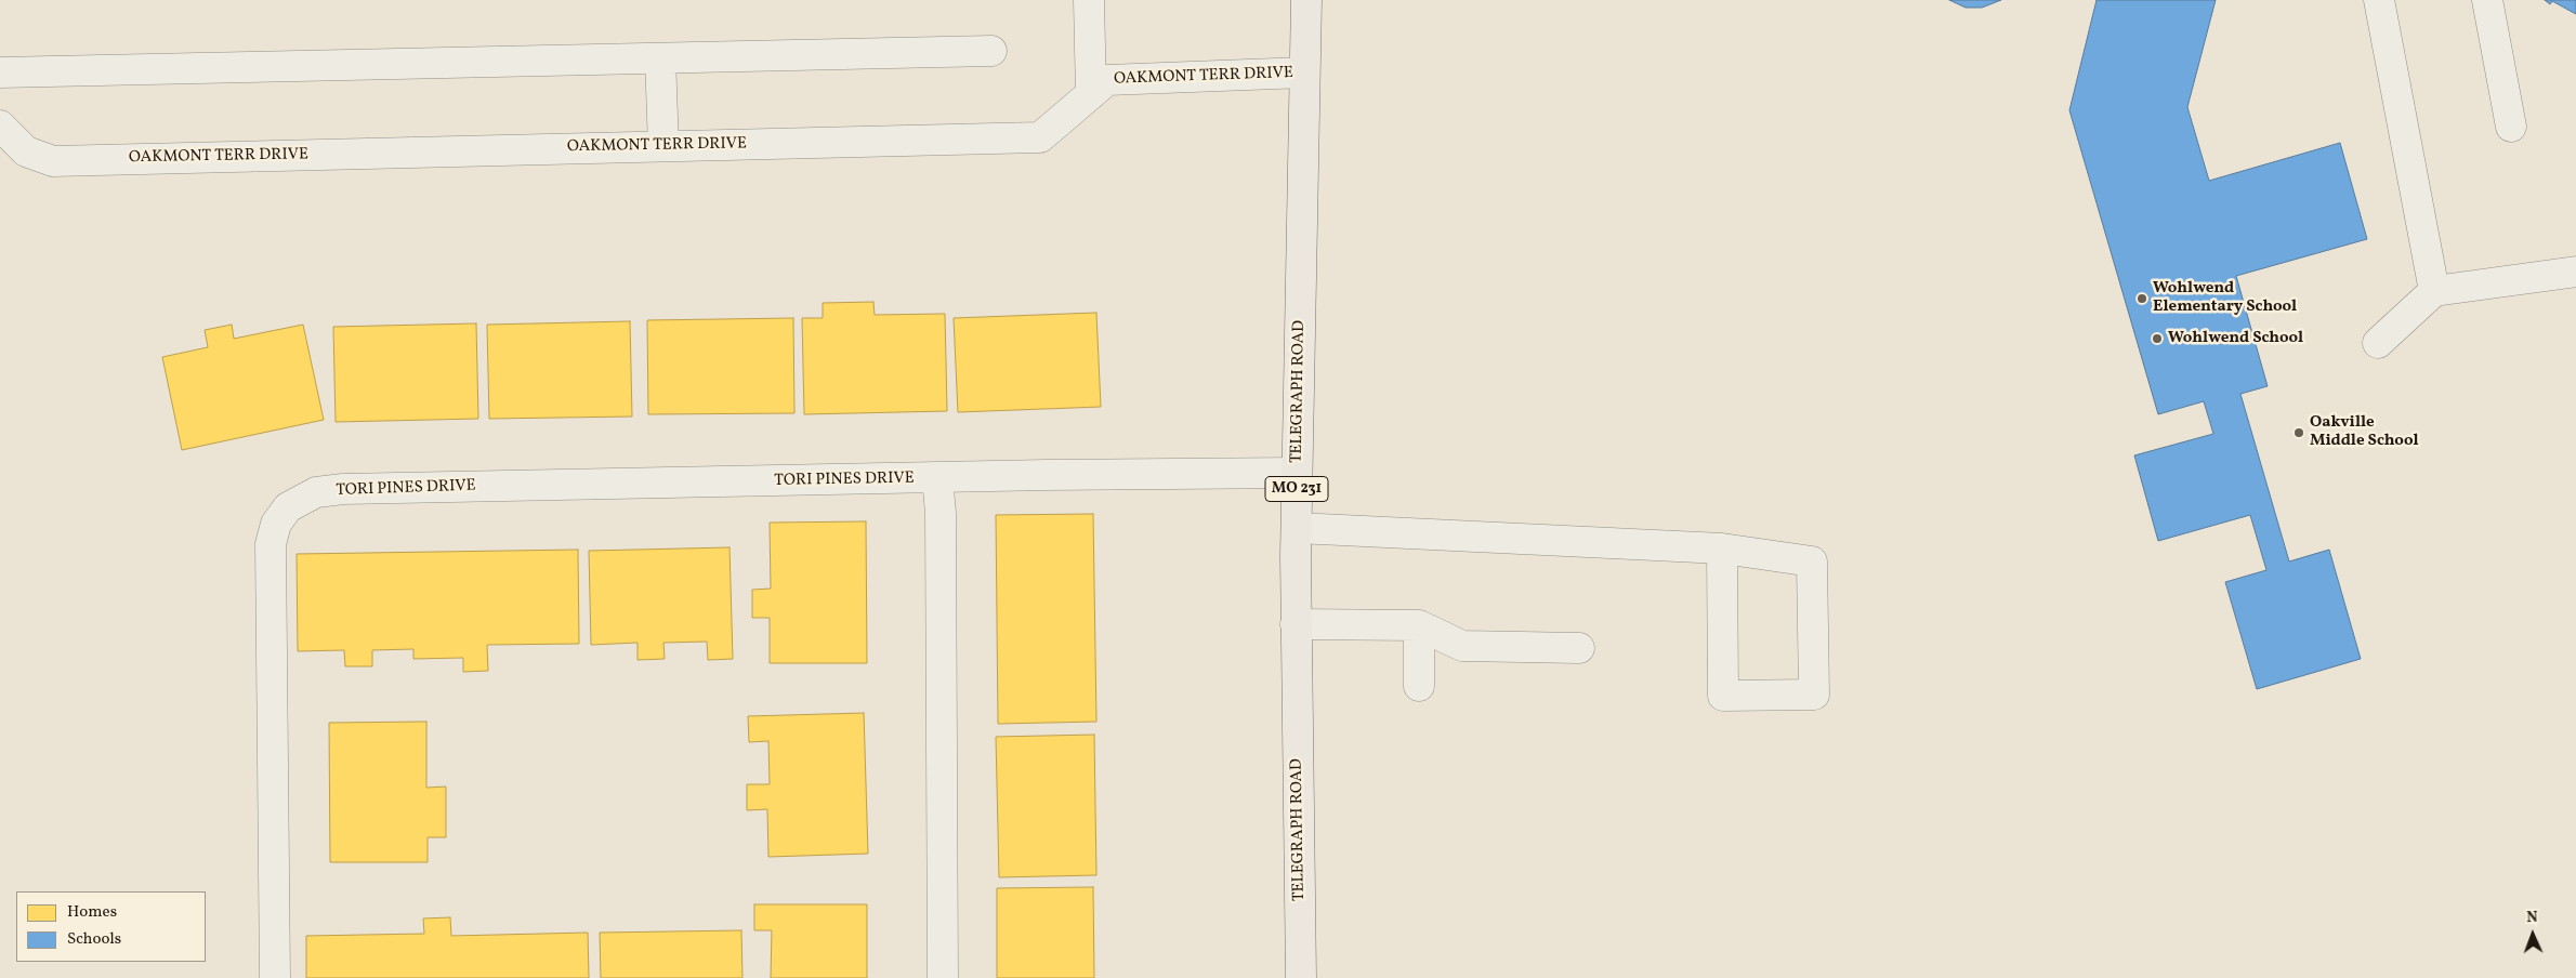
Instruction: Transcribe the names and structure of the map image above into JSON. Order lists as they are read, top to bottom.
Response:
{
  "streets": {
    "main road": ["TELEGRAPH ROAD", "MO 231"],
    "street": ["OAKMONT TERR DRIVE", "TORI PINES DRIVE"]
  },
  "crossings": [
    ["OAKMONT TERR DRIVE", "TELEGRAPH ROAD"],
    ["TELEGRAPH ROAD", "TORI PINES DRIVE"]
  ],
  "places": ["Wohlwend Elementary School", "Wohlwend School", "Oakville Middle School"],
  "legend": ["Homes", "Schools"],
  "north": "top"
}
